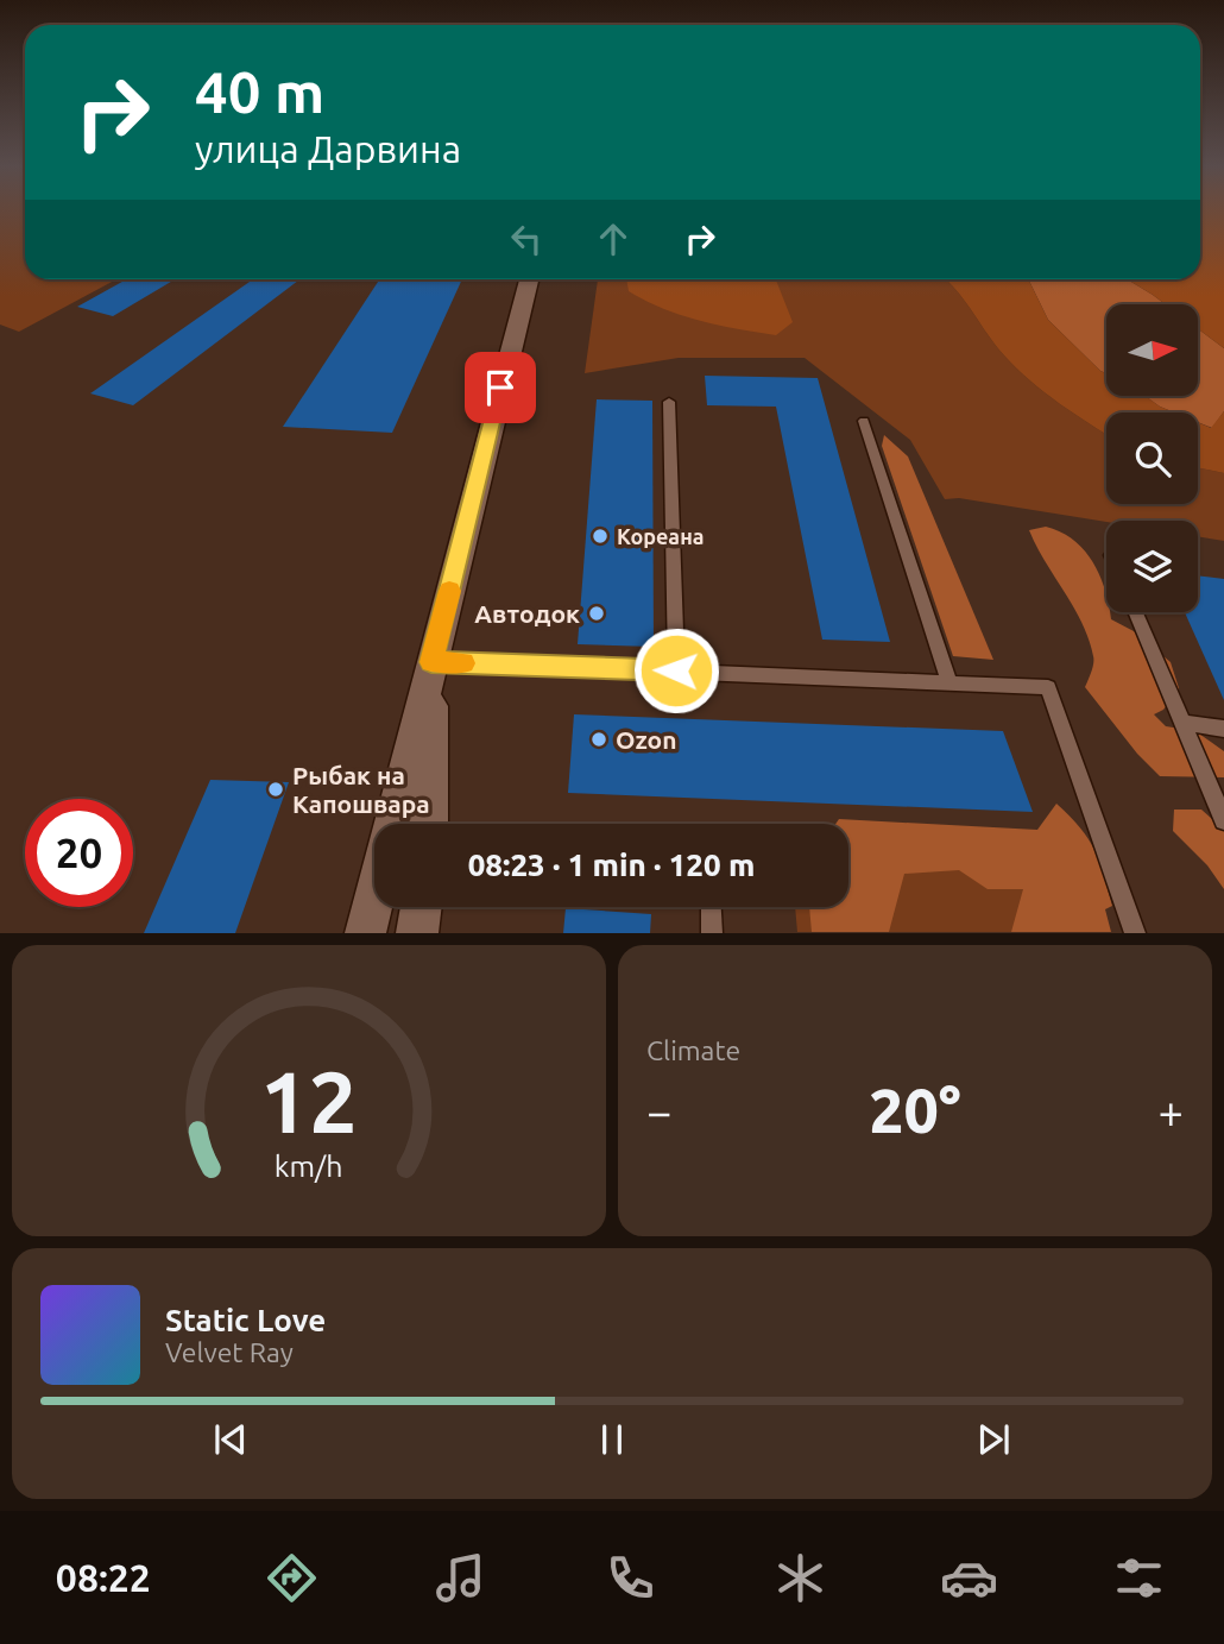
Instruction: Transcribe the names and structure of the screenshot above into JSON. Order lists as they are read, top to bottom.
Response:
{
  "places": [
    "Кореана",
    "Автодок",
    "Ozon",
    "Рыбак на Капошвара"
  ],
  "north": "right",
  "page": {
    "turn": ["40 m", "улица Дарвина"],
    "limit": "20",
    "trip": "08:23 · 1 min · 120 m",
    "tile": "Climate",
    "heat": ["−", "20°", "+"],
    "song": ["Static Love", "Velvet Ray"],
    "tabs": "08:22",
    "gauge": ["12", "km/h"]
  }
}
